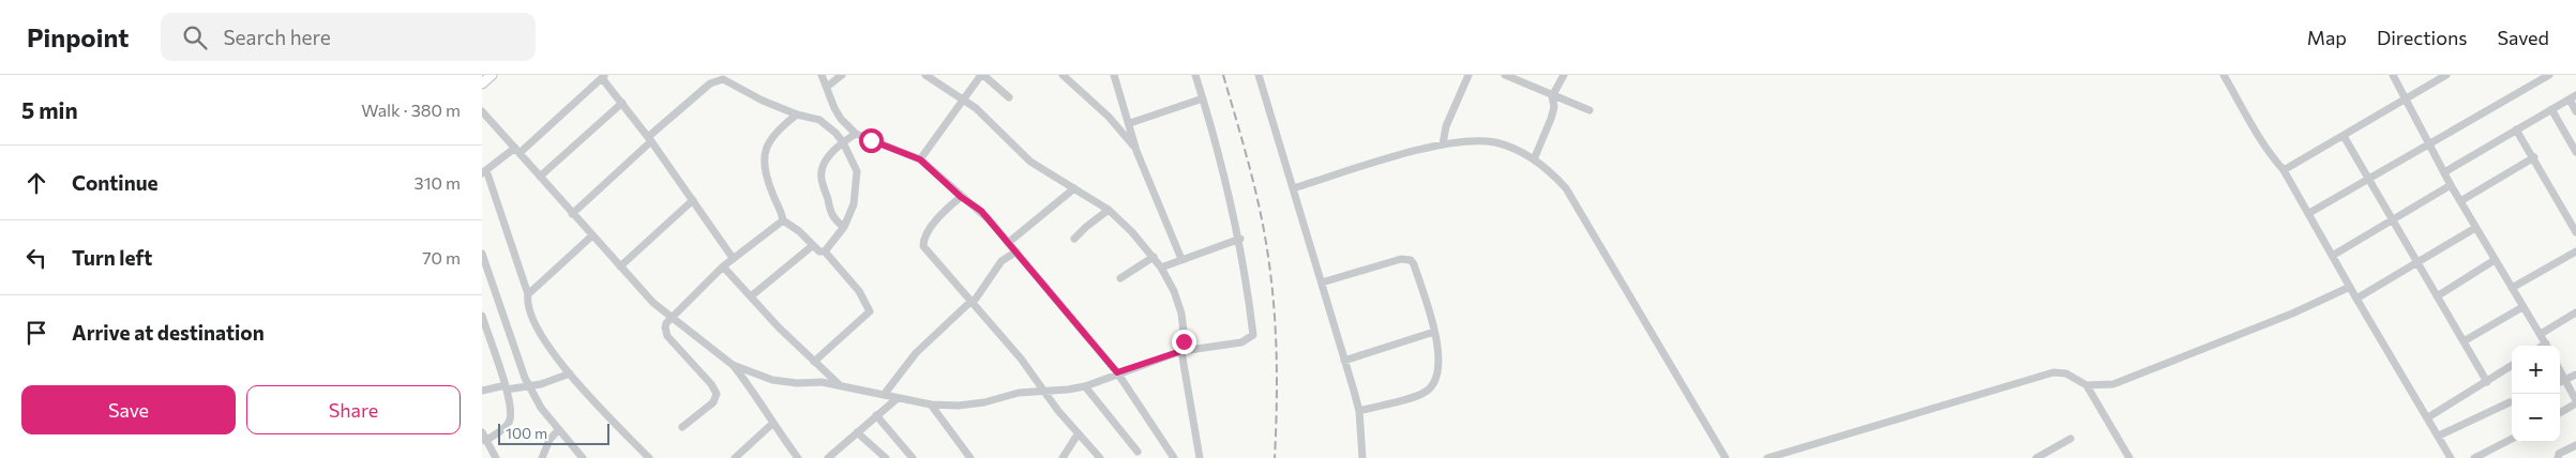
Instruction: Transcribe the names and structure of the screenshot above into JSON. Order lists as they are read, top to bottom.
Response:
{
  "scale_bar": "100 m",
  "page": {
    "header": "Pinpoint",
    "search": "Search here",
    "nav": ["Map", "Directions", "Saved"],
    "heading": ["5 min", "Walk · 380 m"],
    "list": [
      ["Continue", "310 m"],
      ["Turn left", "70 m"],
      "Arrive at destination"
    ],
    "map_buttons": ["+", "−"],
    "buttons": ["Save", "Share"],
    "scale": "100 m"
  }
}
